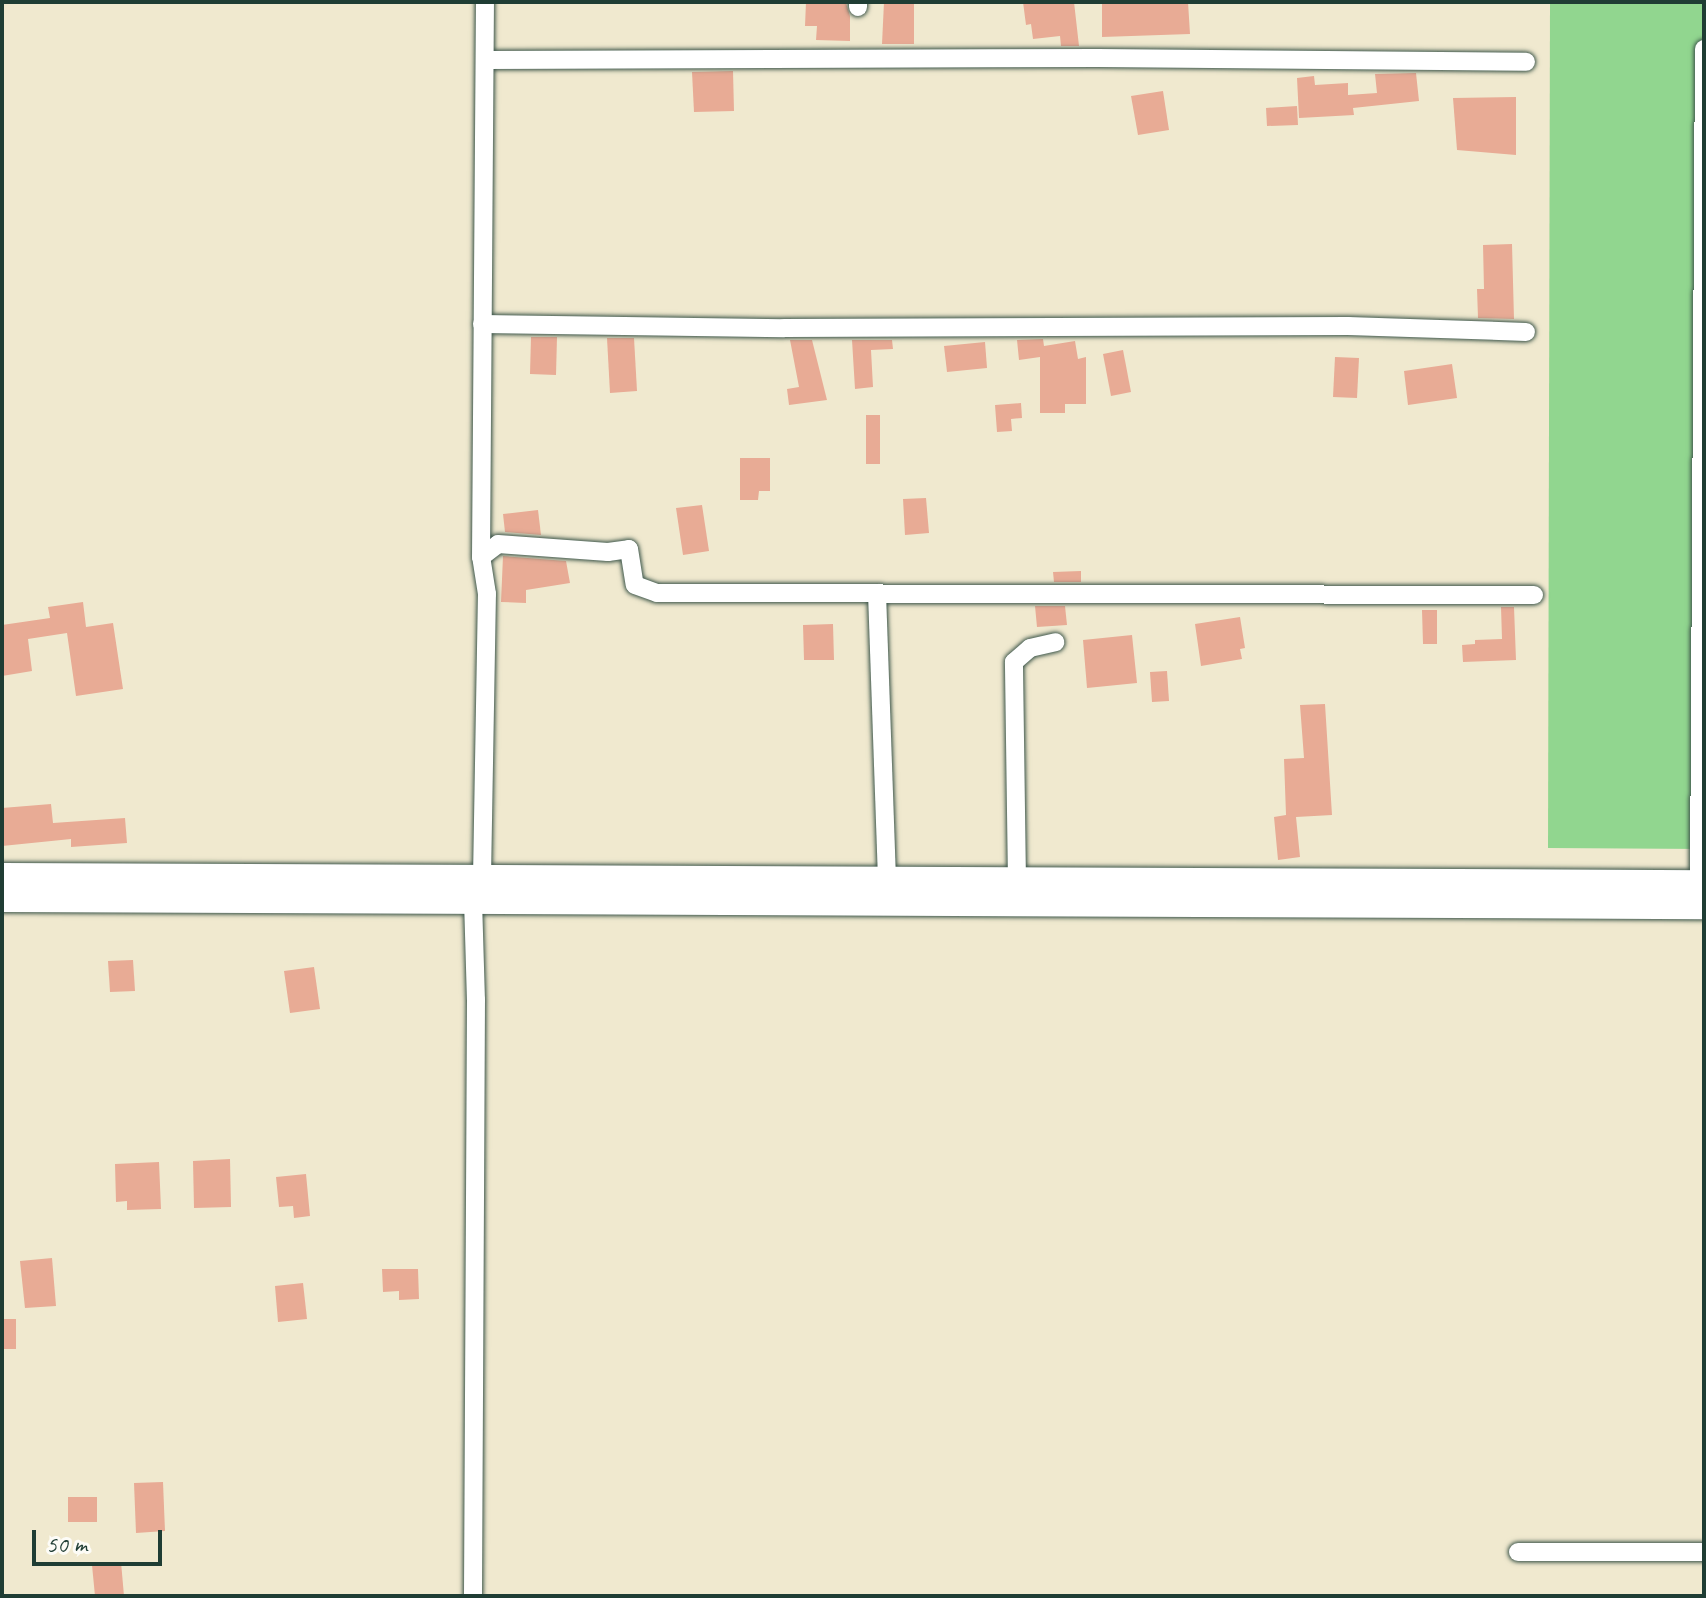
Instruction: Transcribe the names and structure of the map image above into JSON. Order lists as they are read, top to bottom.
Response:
{
  "scale_bar": "50 m"
}
